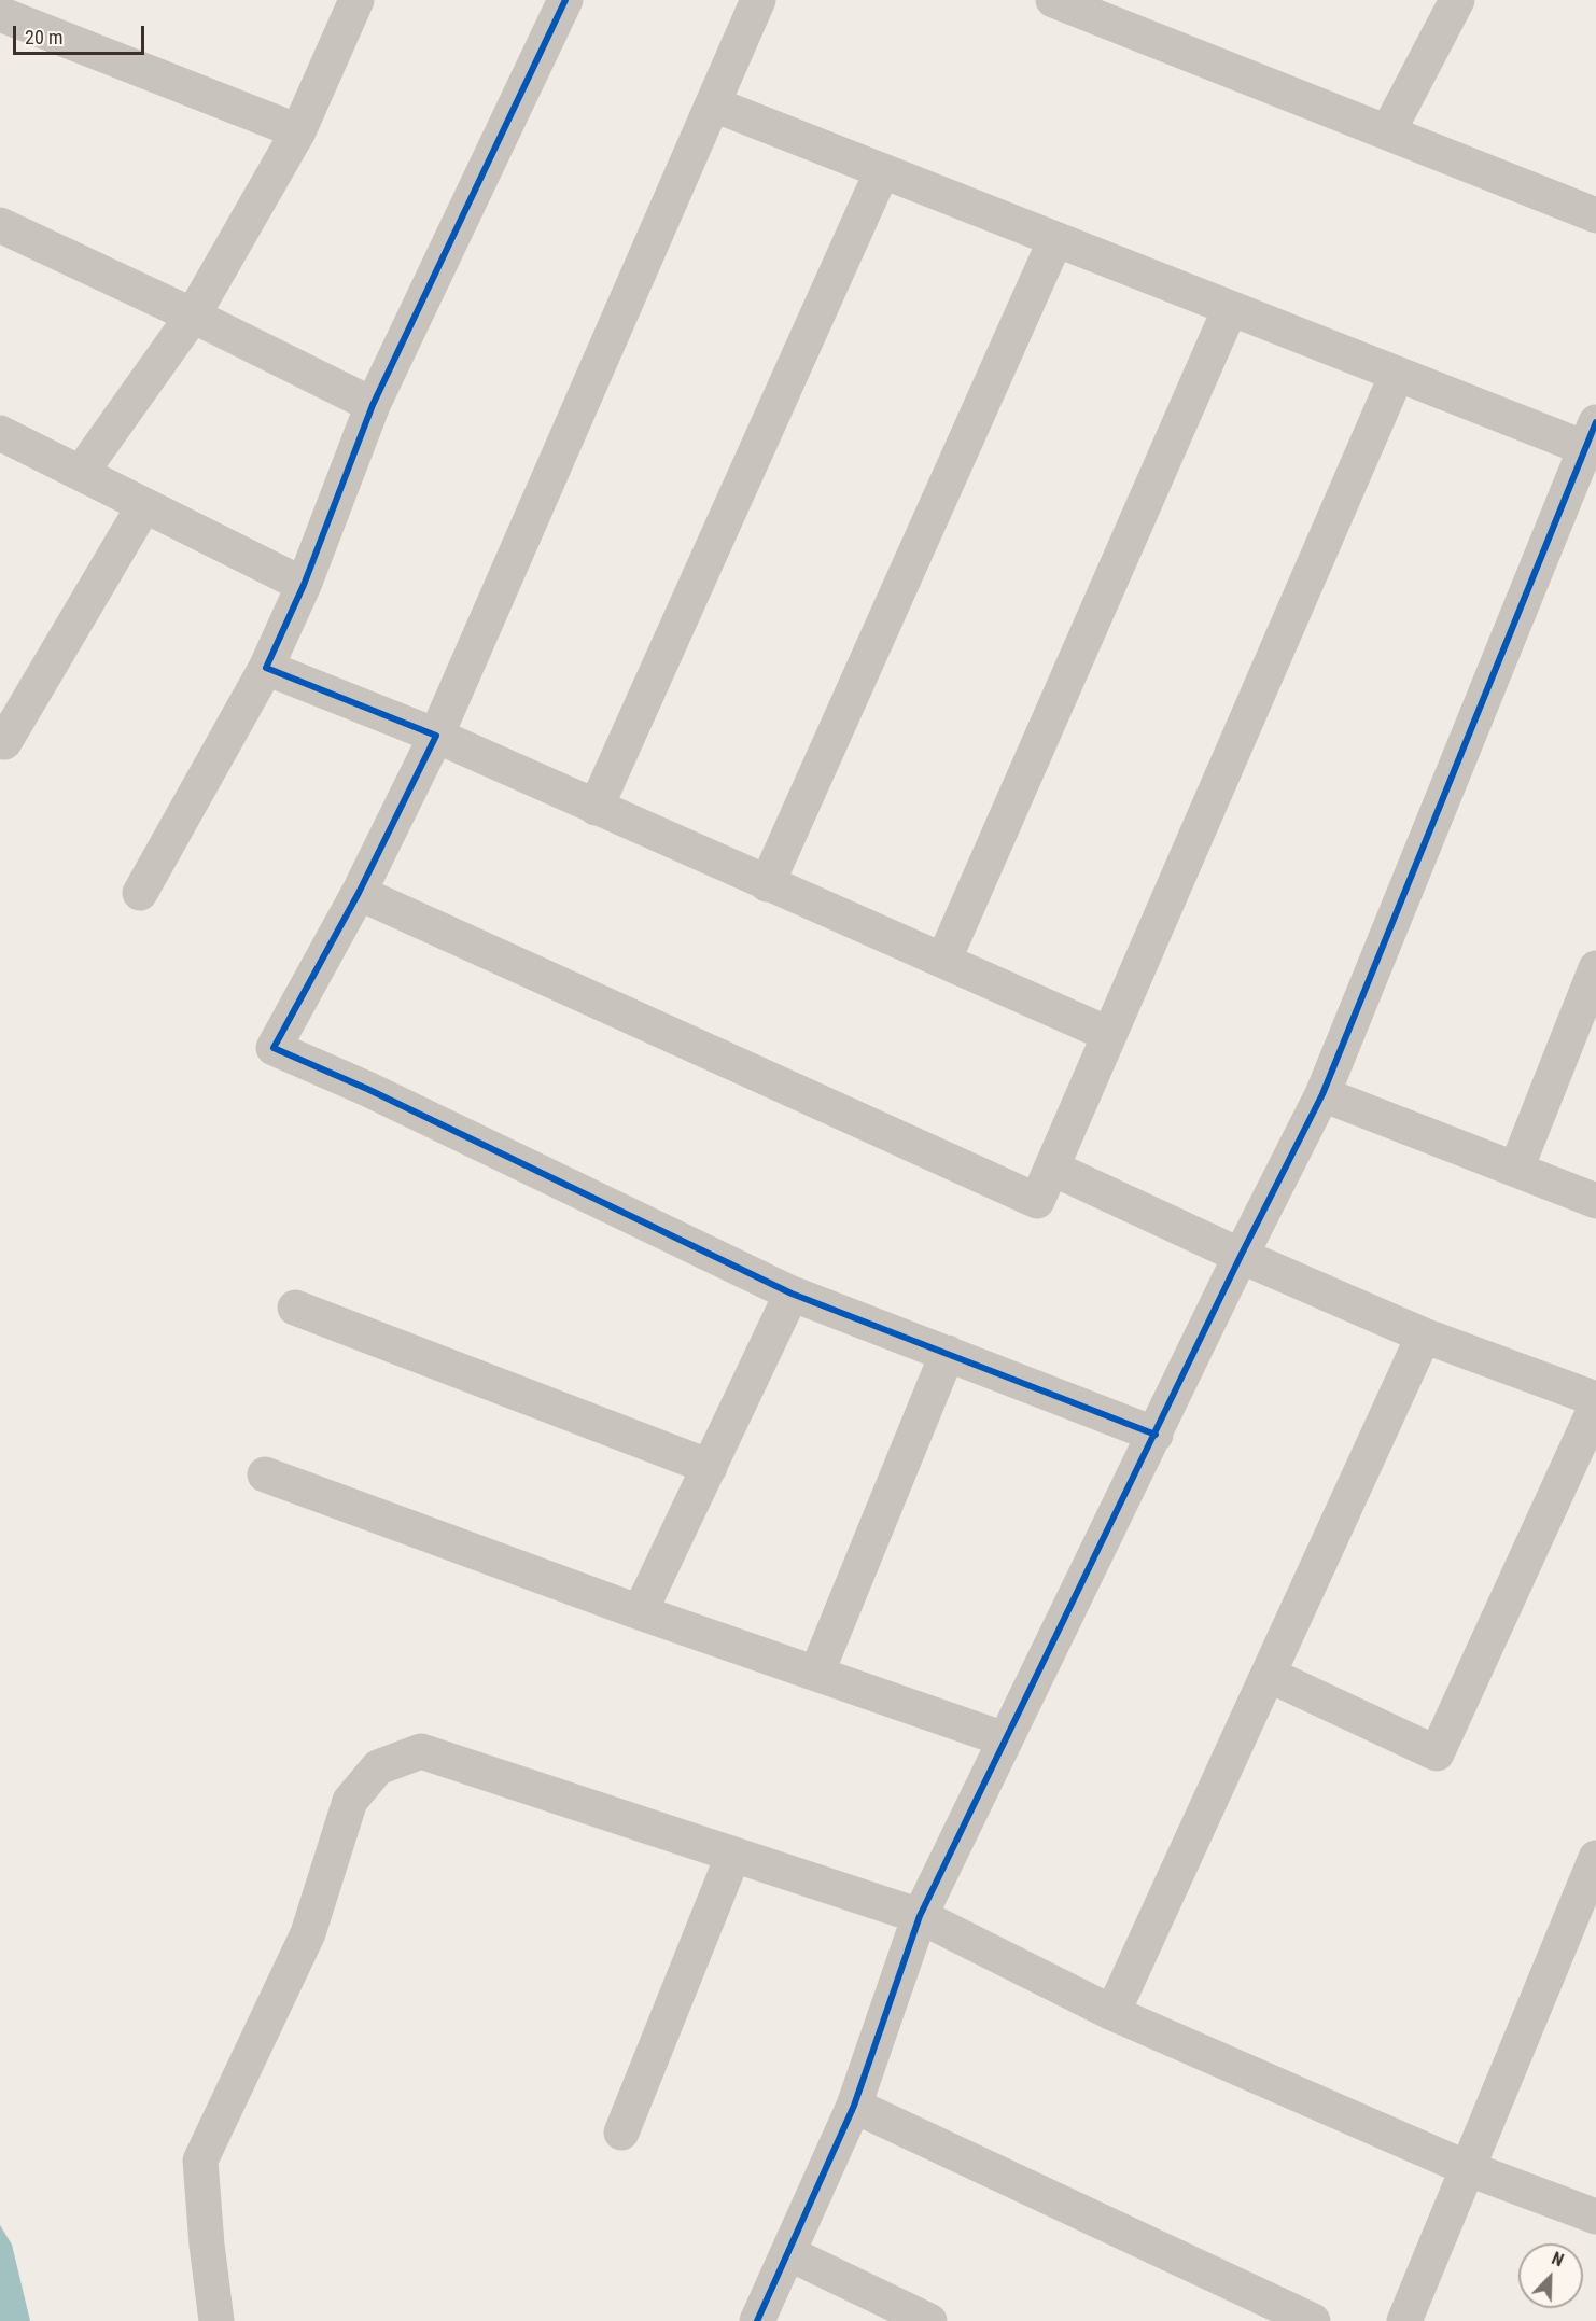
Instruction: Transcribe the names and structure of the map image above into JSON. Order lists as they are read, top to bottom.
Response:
{
  "scale_bar": "20 m",
  "north": "top right"
}
